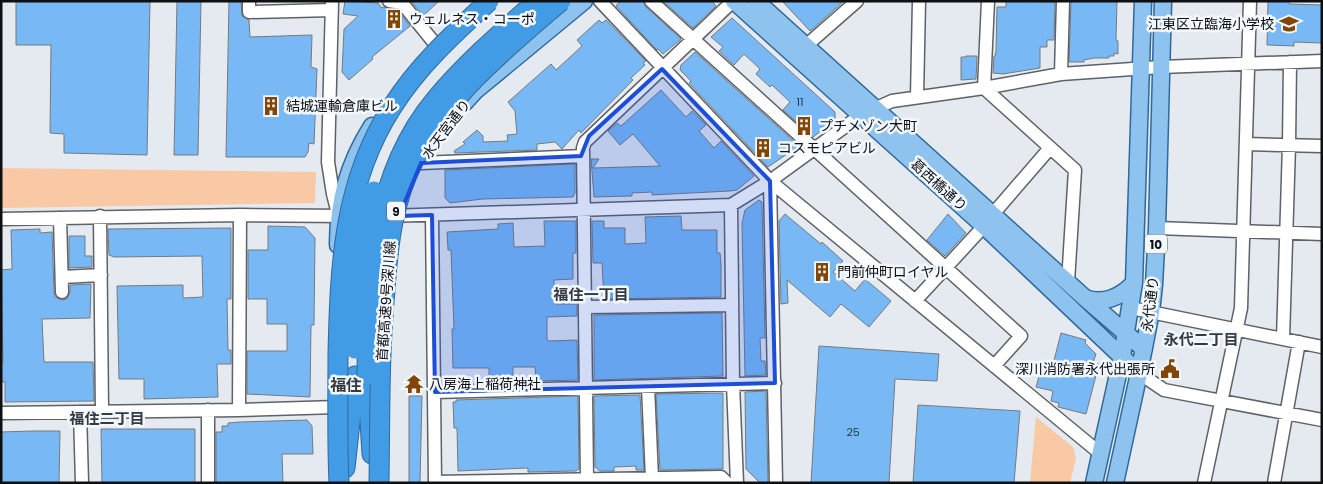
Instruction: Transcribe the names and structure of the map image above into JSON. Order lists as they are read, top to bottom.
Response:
{
  "streets": {
    "highway": ["9", "首都高速9号深川線"],
    "main road": [
      "水天宮通り",
      "葛西橋通り",
      "10",
      "永代通り"
    ]
  },
  "crossings": [
    ["水天宮通り", "首都高速9号深川線"],
    ["葛西橋通り", "永代通り"]
  ],
  "districts": [
    "福住一丁目",
    "永代二丁目",
    "福住",
    "福住二丁目"
  ],
  "places": {
    "building": [
      "ウェルネス・コーポ",
      "結城運輸倉庫ビル",
      "プチメゾン大町",
      "コスモピアビル",
      "門前仲町ロイヤル"
    ],
    "school or university": ["江東区立臨海小学校"],
    "public building": ["深川消防署永代出張所"],
    "temple": ["八房海上稲荷神社"]
  },
  "house_numbers": ["11", "25"]
}
